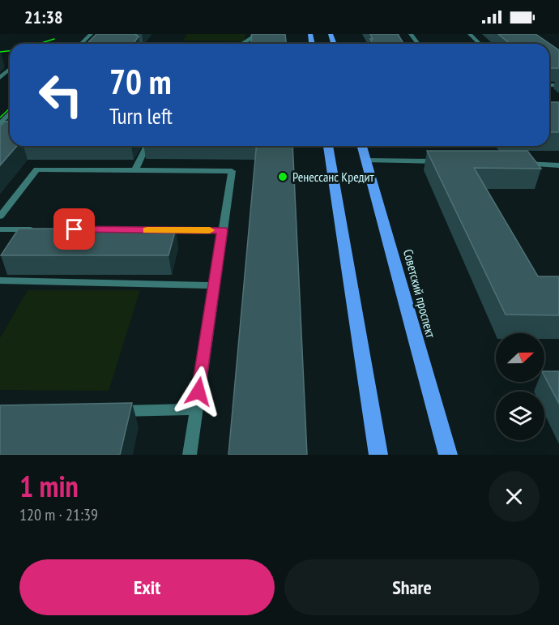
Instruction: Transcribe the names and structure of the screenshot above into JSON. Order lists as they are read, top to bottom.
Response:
{
  "streets": {
    "main road": ["Советский проспект"]
  },
  "places": ["Ренессанс Кредит"],
  "north": "right",
  "page": {
    "status": "21:38",
    "turn": ["70 m", "Turn left"],
    "heading": ["1 min", "120 m · 21:39"],
    "buttons": ["Exit", "Share"]
  }
}
